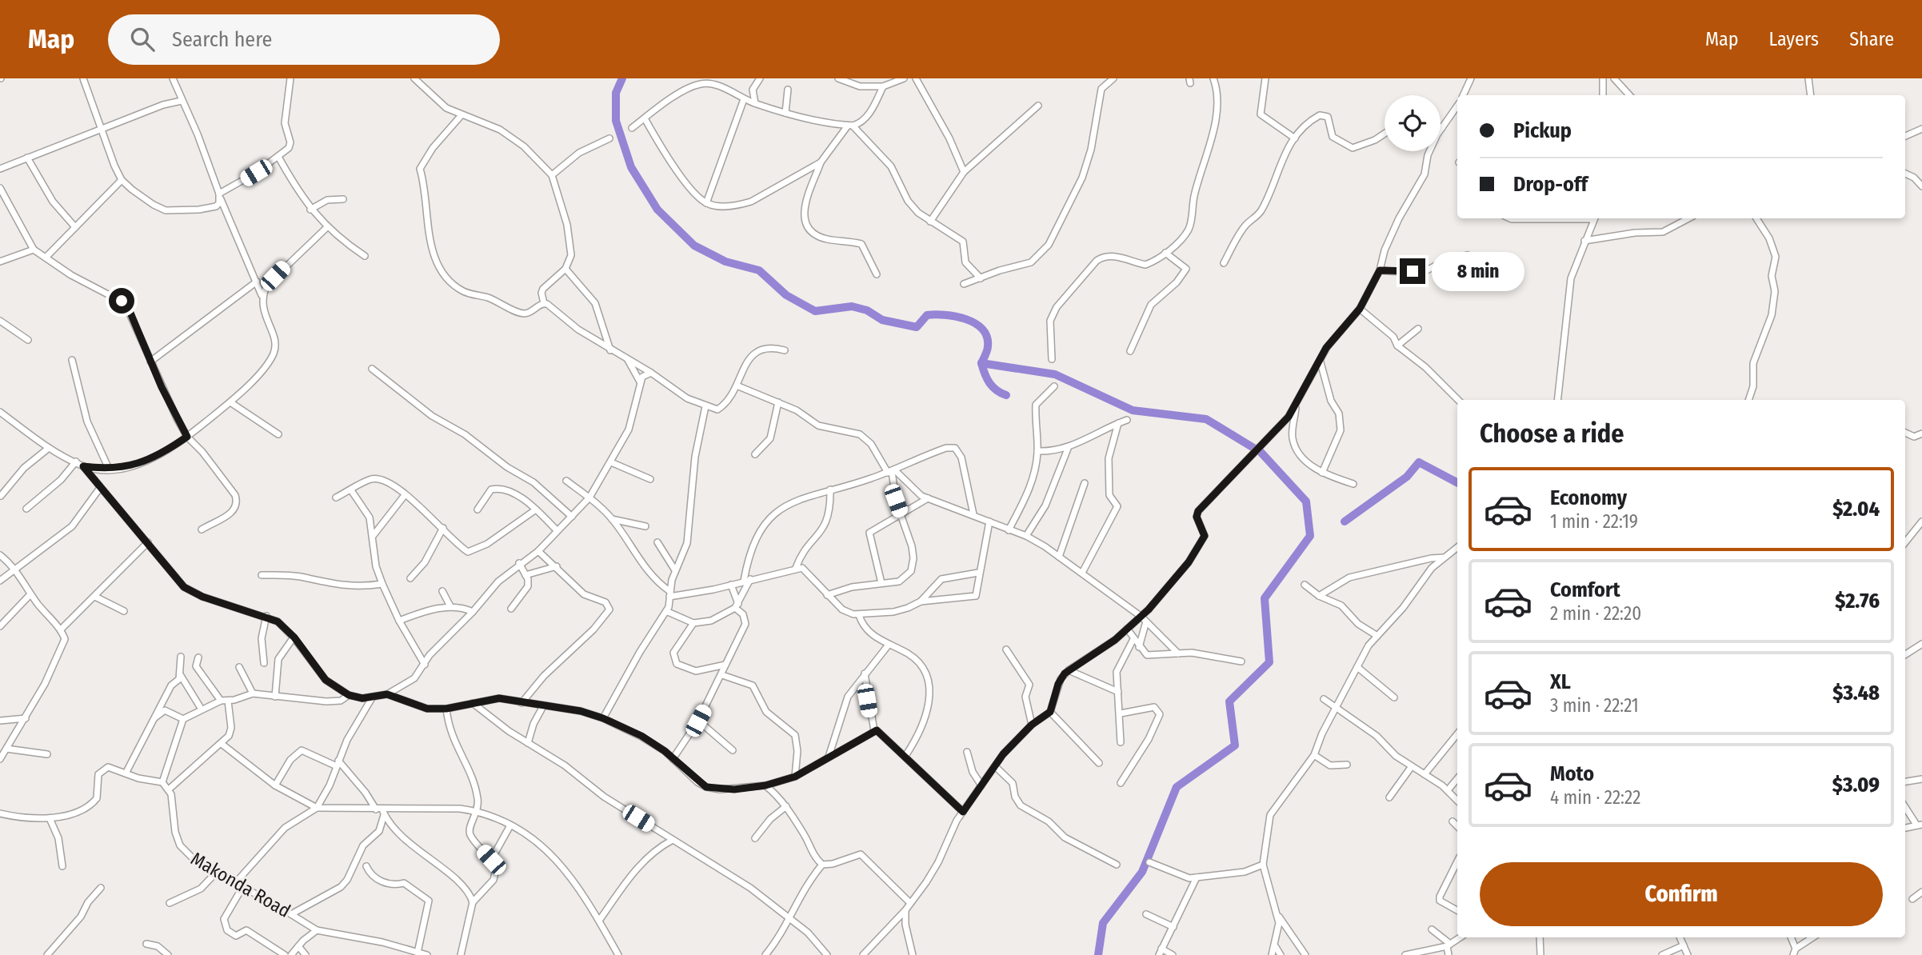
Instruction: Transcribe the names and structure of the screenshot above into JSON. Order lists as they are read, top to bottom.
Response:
{
  "streets": {
    "street": ["Makonda Road"]
  },
  "page": {
    "header": "Map",
    "search": "Search here",
    "nav": ["Map", "Layers", "Share"],
    "banner": ["Pickup", "Drop-off"],
    "bubble": "8 min",
    "heading": "Choose a ride",
    "list": [
      {
        "name": "Economy",
        "note": "1 min · 22:19",
        "value": "$2.04"
      },
      {
        "name": "Comfort",
        "note": "2 min · 22:20",
        "value": "$2.76"
      },
      {
        "name": "XL",
        "note": "3 min · 22:21",
        "value": "$3.48"
      },
      {
        "name": "Moto",
        "note": "4 min · 22:22",
        "value": "$3.09"
      }
    ],
    "buttons": "Confirm"
  }
}
